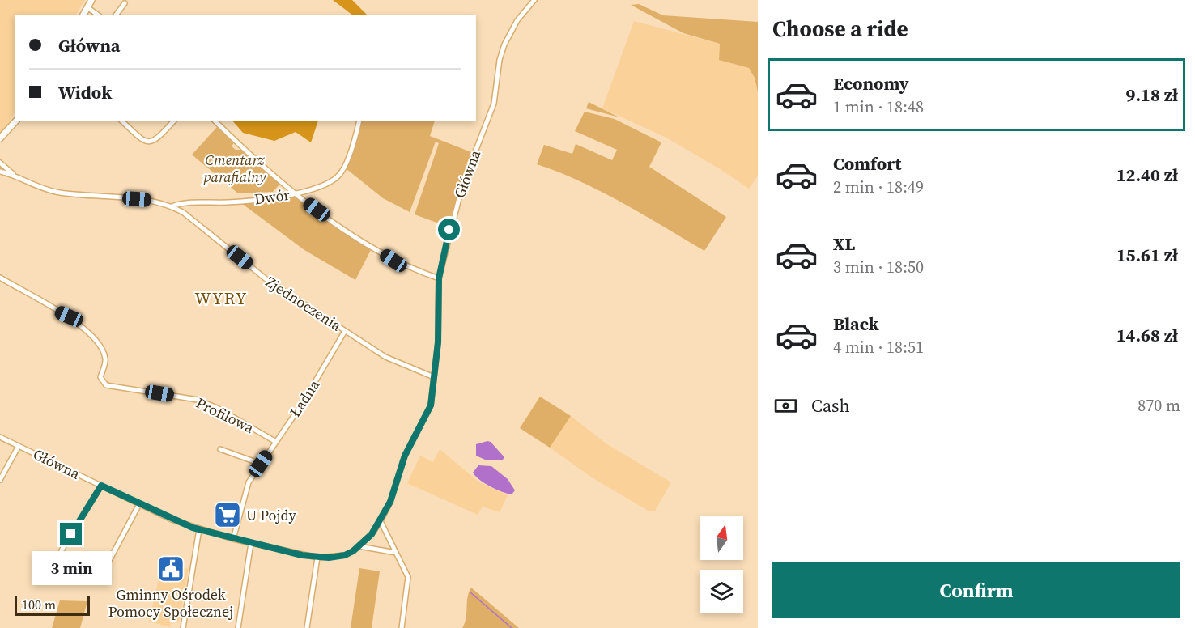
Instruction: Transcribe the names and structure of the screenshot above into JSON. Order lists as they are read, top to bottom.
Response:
{
  "streets": {
    "street": [
      "Główna",
      "Dwór",
      "Zjednoczenia",
      "Ładna",
      "Profilowa"
    ]
  },
  "crossings": [
    ["Główna", "Zjednoczenia"],
    ["Główna", "Ładna"],
    ["Dwór", "Zjednoczenia"],
    ["Zjednoczenia", "Ładna"],
    ["Ładna", "Profilowa"]
  ],
  "districts": ["WYRY"],
  "parks": ["Cmentarz parafialny"],
  "places": {
    "supermarket": ["U Pojdy"],
    "public building": ["Gminny Ośrodek Pomocy Społecznej"]
  },
  "scale_bar": "100 m",
  "north": "top",
  "page": {
    "heading": "Choose a ride",
    "banner": ["Główna", "Widok"],
    "list": [
      {
        "name": "Economy",
        "note": "1 min · 18:48",
        "value": "9.18 zł"
      },
      {
        "name": "Comfort",
        "note": "2 min · 18:49",
        "value": "12.40 zł"
      },
      {
        "name": "XL",
        "note": "3 min · 18:50",
        "value": "15.61 zł"
      },
      {
        "name": "Black",
        "note": "4 min · 18:51",
        "value": "14.68 zł"
      }
    ],
    "pay": ["Cash", "870 m"],
    "bubble": "3 min",
    "buttons": "Confirm",
    "scale": "100 m"
  }
}
